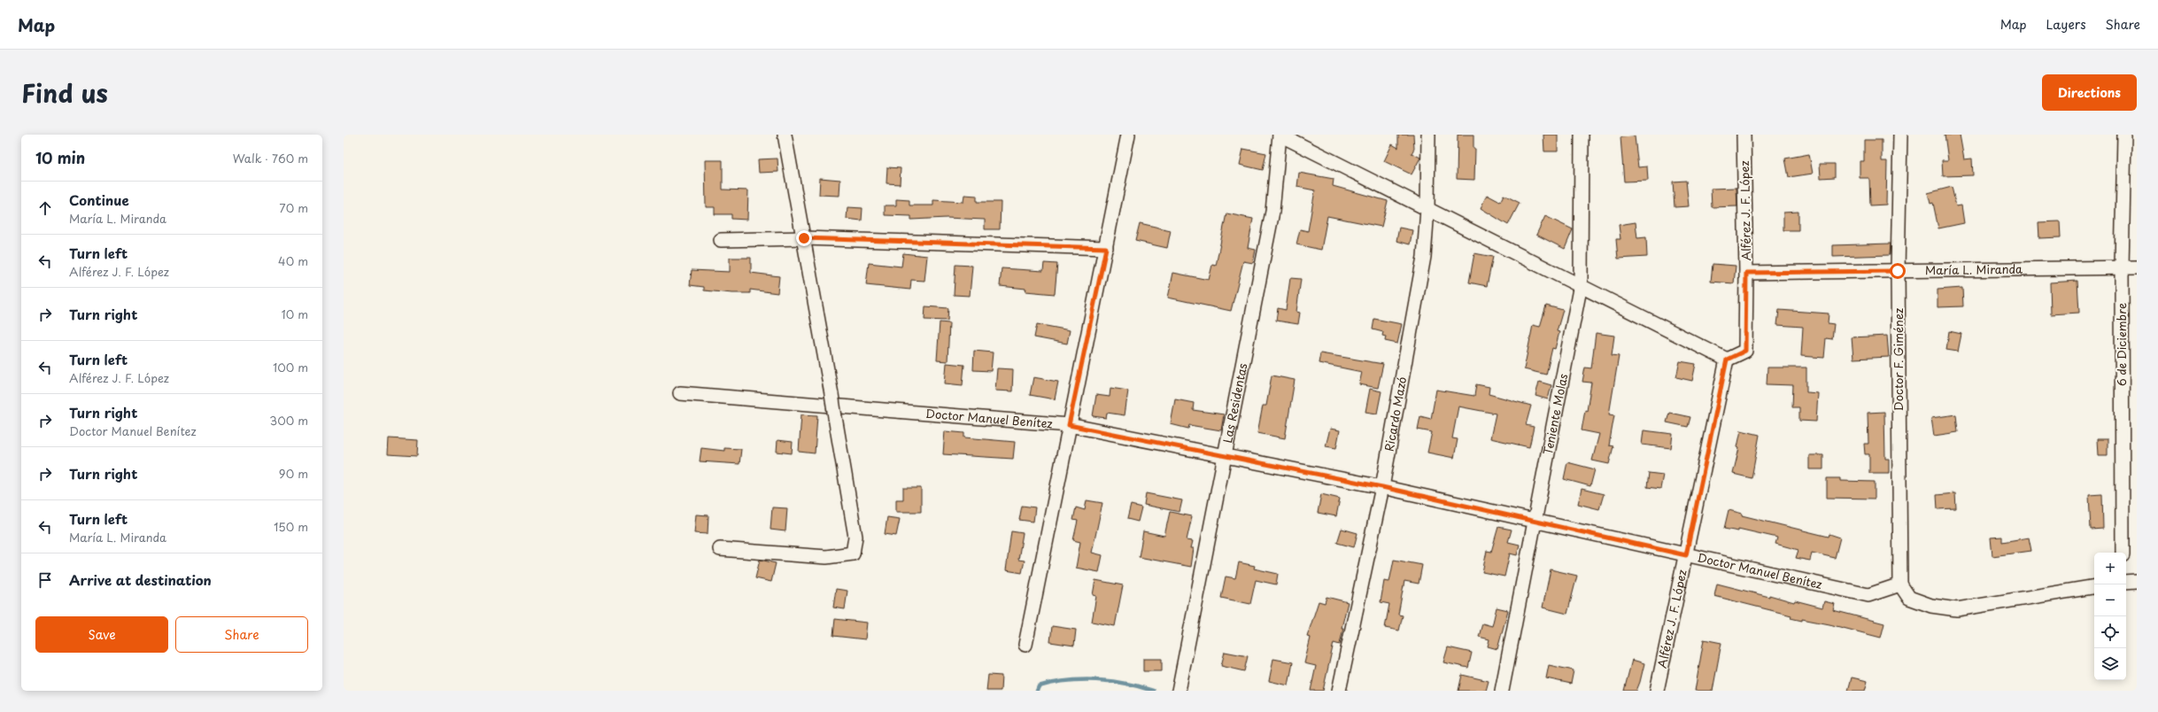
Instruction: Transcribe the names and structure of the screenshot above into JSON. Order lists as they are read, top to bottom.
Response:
{
  "streets": {
    "street": [
      "Alférez J. F. López",
      "María L. Miranda",
      "6 de Diciembre",
      "Doctor F. Giménez",
      "Las Residentas",
      "Ricardo Mazó",
      "Teniente Molas",
      "Doctor Manuel Benítez"
    ]
  },
  "crossings": [
    ["Alférez J. F. López", "María L. Miranda"],
    ["Alférez J. F. López", "Doctor Manuel Benítez"],
    ["María L. Miranda", "6 de Diciembre"],
    ["María L. Miranda", "Doctor F. Giménez"],
    ["Doctor F. Giménez", "Doctor Manuel Benítez"],
    ["Las Residentas", "Doctor Manuel Benítez"],
    ["Ricardo Mazó", "Doctor Manuel Benítez"],
    ["Teniente Molas", "Doctor Manuel Benítez"]
  ],
  "page": {
    "header": "Map",
    "nav": ["Map", "Layers", "Share"],
    "title": "Find us",
    "buttons": [
      "Directions",
      ["Save", "Share"]
    ],
    "heading": ["10 min", "Walk · 760 m"],
    "list": [
      ["Continue", "María L. Miranda", "70 m"],
      ["Turn left", "Alférez J. F. López", "40 m"],
      ["Turn right", "10 m"],
      ["Turn left", "Alférez J. F. López", "100 m"],
      ["Turn right", "Doctor Manuel Benítez", "300 m"],
      ["Turn right", "90 m"],
      ["Turn left", "María L. Miranda", "150 m"],
      "Arrive at destination"
    ],
    "map_buttons": ["+", "−"]
  }
}
